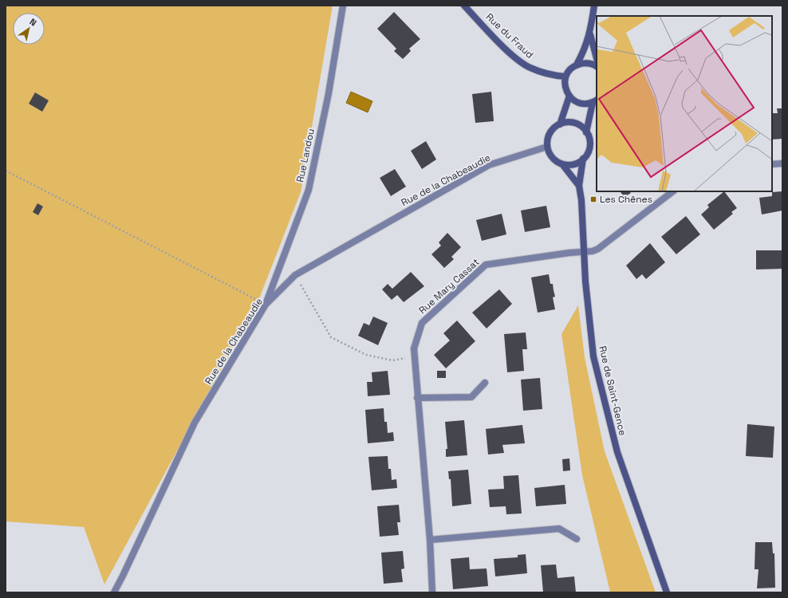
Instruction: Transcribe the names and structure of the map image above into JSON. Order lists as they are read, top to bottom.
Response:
{
  "streets": {
    "street": [
      "Rue du Fraud",
      "Rue Landou",
      "Rue de la Chabeaudie",
      "Rue Mary Cassat",
      "Rue de Saint-Gence"
    ]
  },
  "crossings": [
    ["Rue Landou", "Rue de la Chabeaudie"],
    ["Rue de la Chabeaudie", "Rue de Saint-Gence"],
    ["Rue Mary Cassat", "Rue de Saint-Gence"]
  ],
  "places": {
    "transit": ["Les Chênes"]
  },
  "north": "top right"
}
